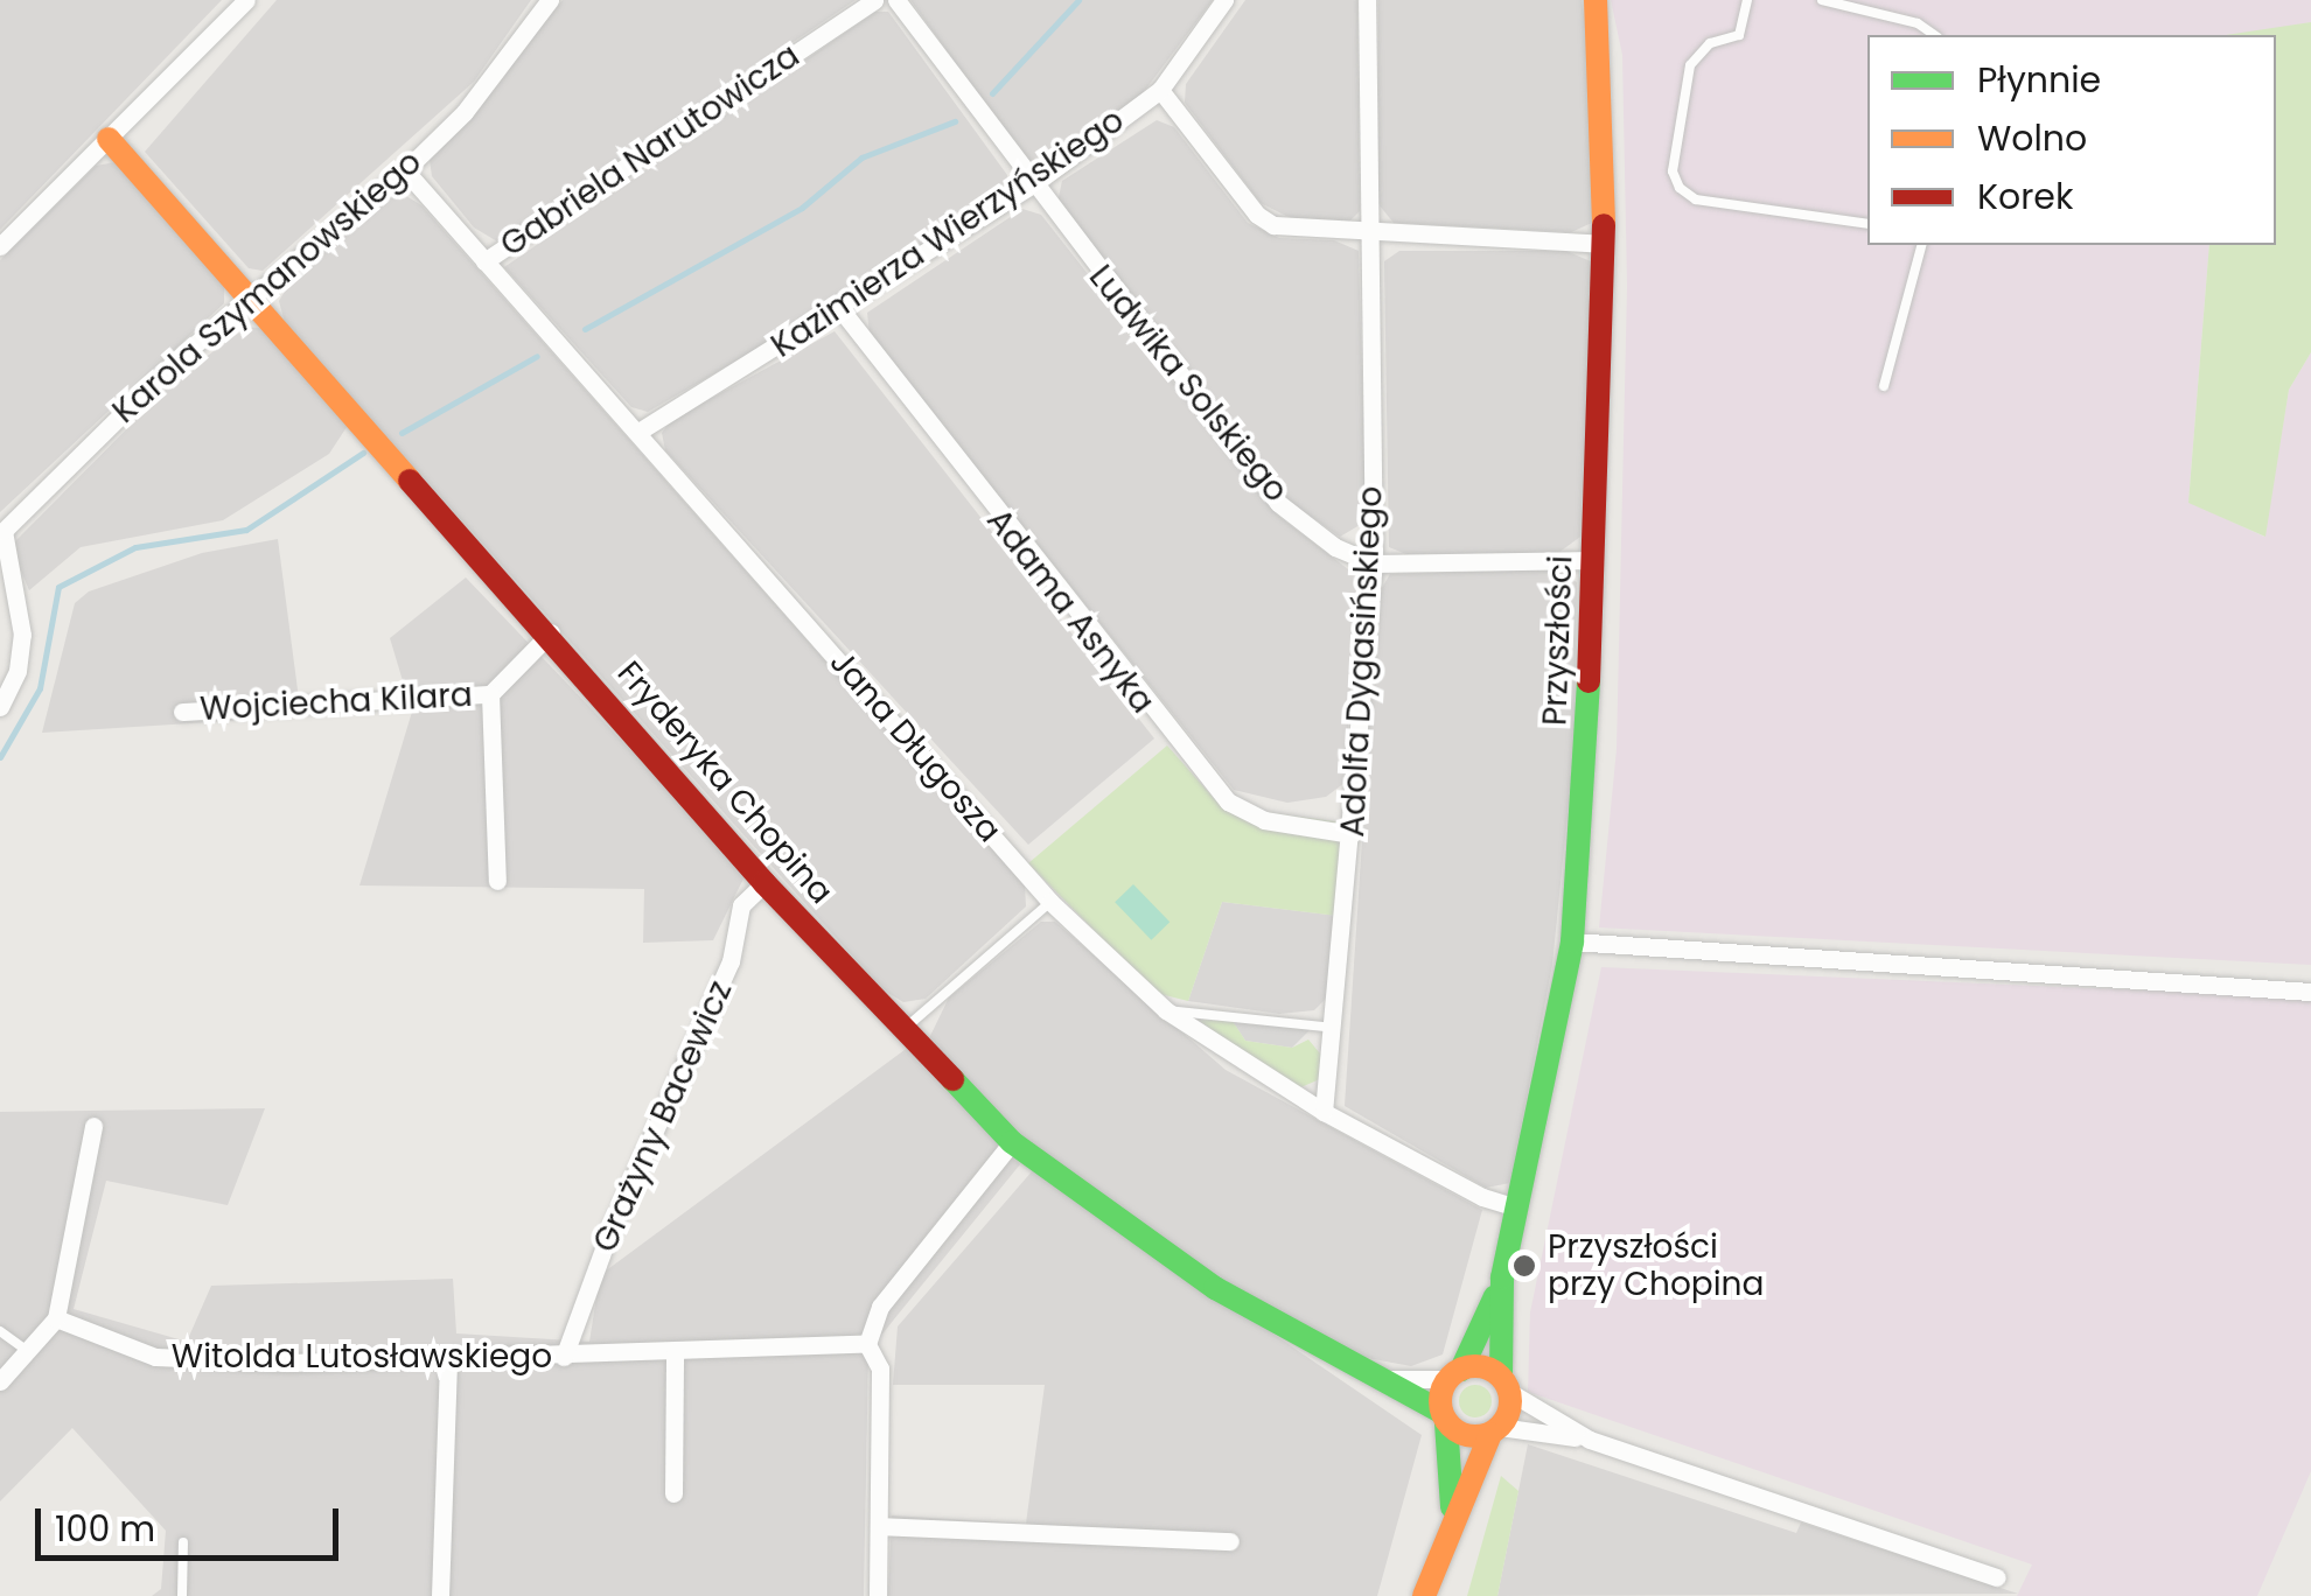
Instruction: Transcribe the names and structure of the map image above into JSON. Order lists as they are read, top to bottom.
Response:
{
  "streets": {
    "street": [
      "Gabriela Narutowicza",
      "Kazimierza Wierzyńskiego",
      "Karola Szymanowskiego",
      "Ludwika Solskiego",
      "Adama Asnyka",
      "Przyszłości",
      "Adolfa Dygasińskiego",
      "Wojciecha Kilara",
      "Jana Długosza",
      "Fryderyka Chopina",
      "Grażyny Bacewicz",
      "Witolda Lutosławskiego"
    ]
  },
  "crossings": [
    ["Gabriela Narutowicza", "Jana Długosza"],
    ["Kazimierza Wierzyńskiego", "Ludwika Solskiego"],
    ["Kazimierza Wierzyńskiego", "Adama Asnyka"],
    ["Kazimierza Wierzyńskiego", "Jana Długosza"],
    ["Karola Szymanowskiego", "Jana Długosza"],
    ["Karola Szymanowskiego", "Fryderyka Chopina"],
    ["Ludwika Solskiego", "Przyszłości"],
    ["Ludwika Solskiego", "Adolfa Dygasińskiego"],
    ["Adama Asnyka", "Adolfa Dygasińskiego"],
    ["Przyszłości", "Jana Długosza"],
    ["Przyszłości", "Fryderyka Chopina"],
    ["Adolfa Dygasińskiego", "Jana Długosza"],
    ["Wojciecha Kilara", "Fryderyka Chopina"],
    ["Fryderyka Chopina", "Grażyny Bacewicz"],
    ["Grażyny Bacewicz", "Witolda Lutosławskiego"]
  ],
  "places": ["Przyszłości przy Chopina"],
  "legend": ["Płynnie", "Wolno", "Korek"],
  "scale_bar": "100 m"
}
